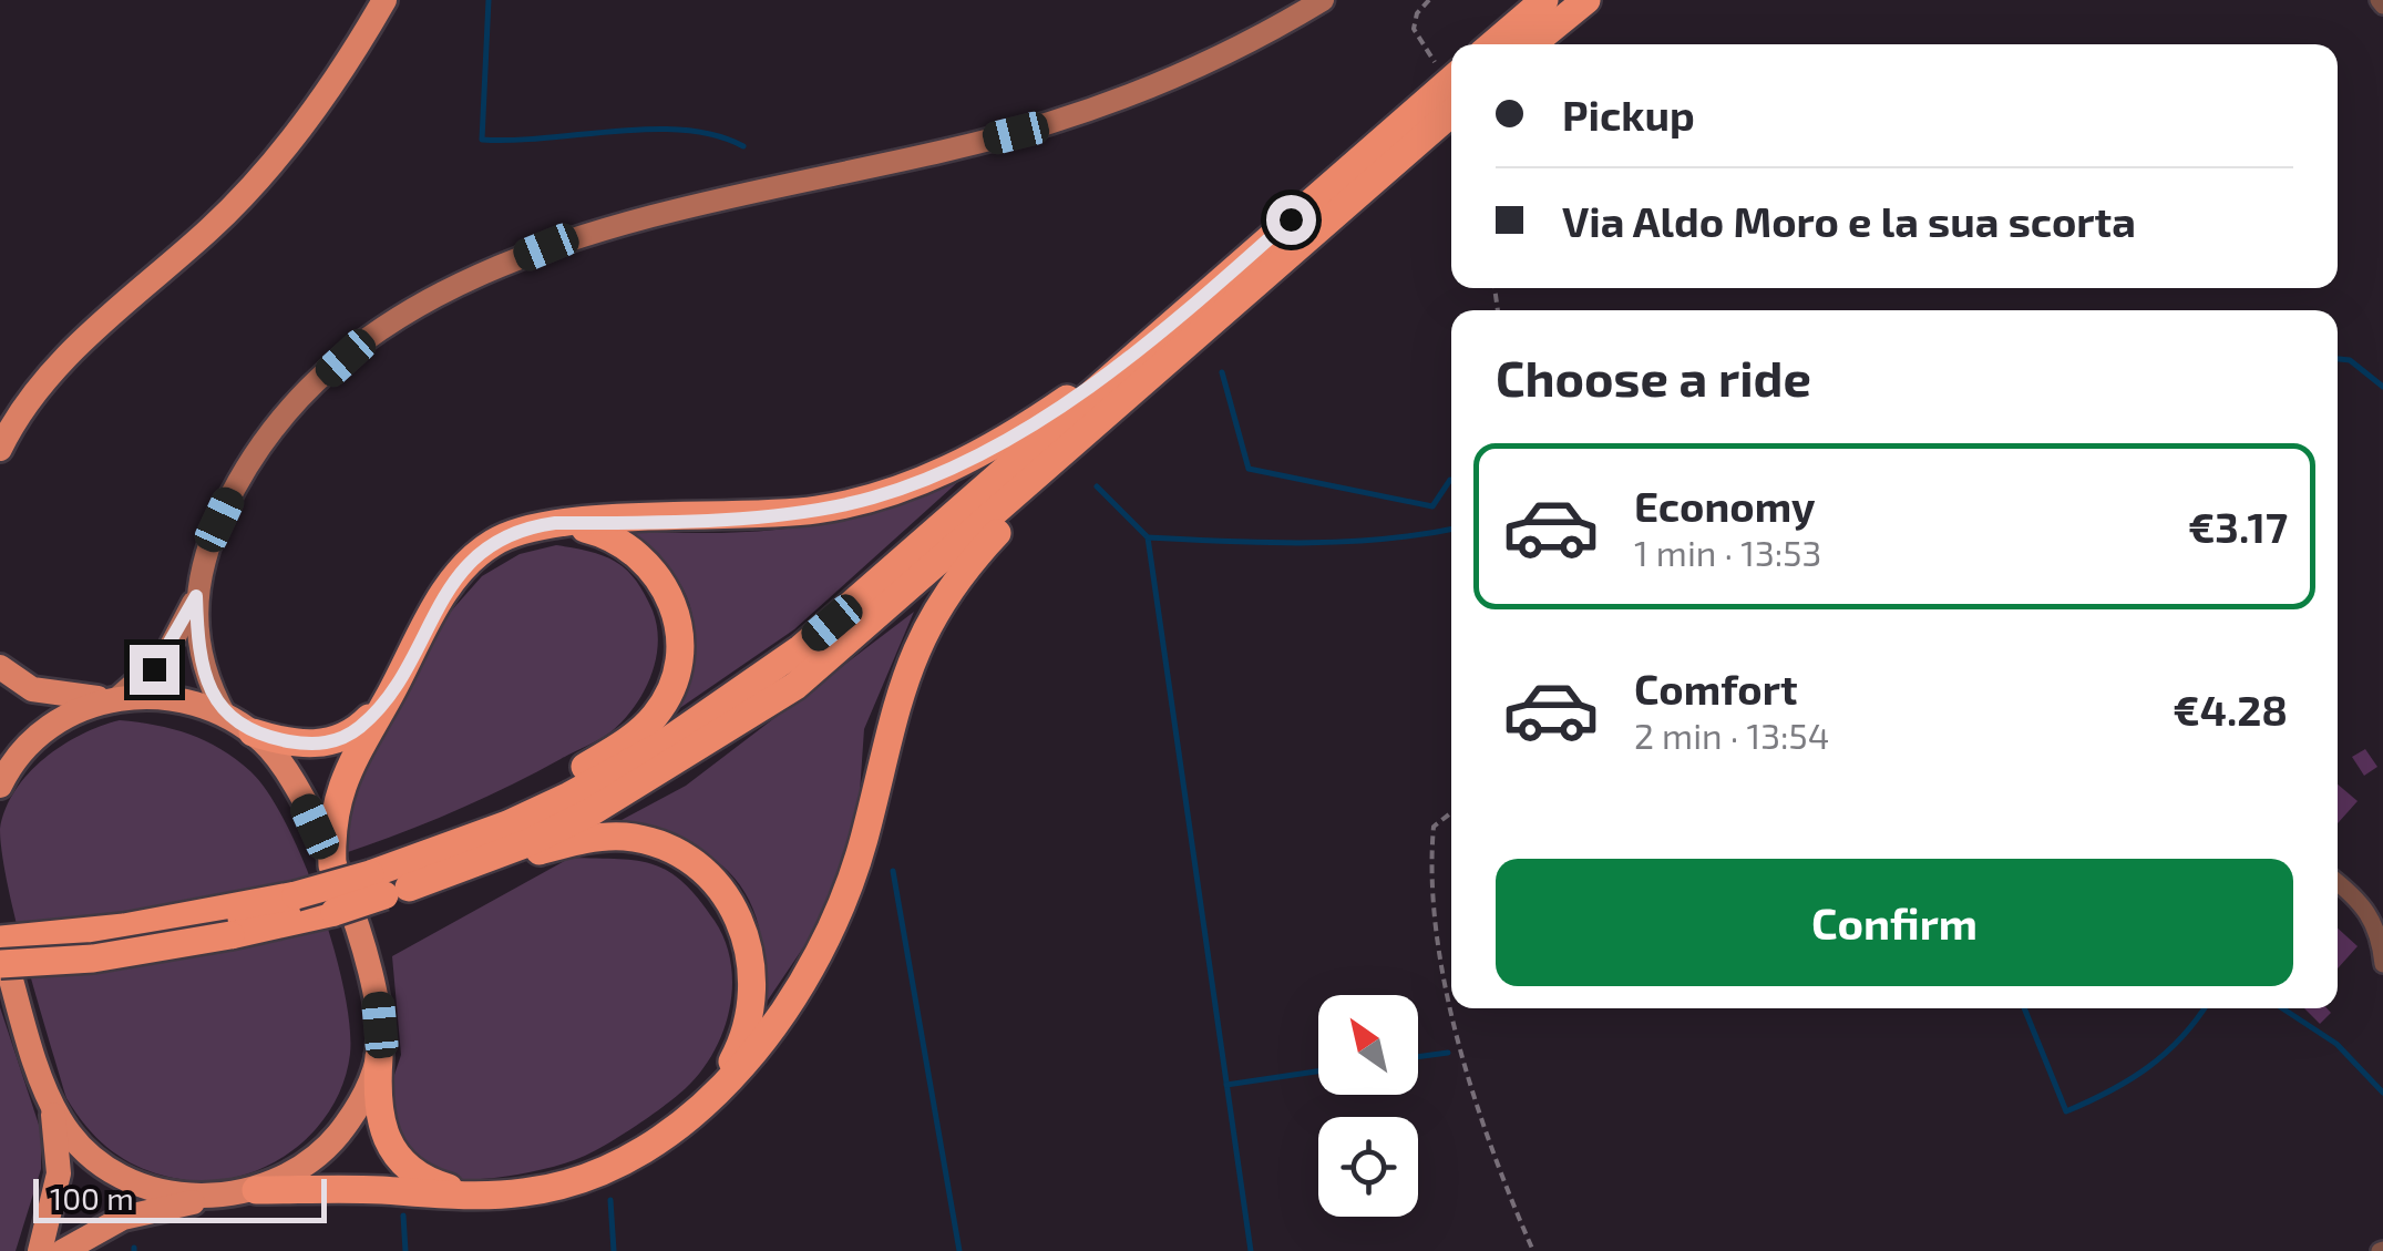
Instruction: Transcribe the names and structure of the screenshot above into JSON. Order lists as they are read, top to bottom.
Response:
{
  "scale_bar": "100 m",
  "north": "top left",
  "page": {
    "banner": ["Pickup", "Via Aldo Moro e la sua scorta"],
    "heading": "Choose a ride",
    "list": [
      {
        "name": "Economy",
        "note": "1 min · 13:53",
        "value": "€3.17"
      },
      {
        "name": "Comfort",
        "note": "2 min · 13:54",
        "value": "€4.28"
      }
    ],
    "buttons": "Confirm",
    "scale": "100 m"
  }
}
